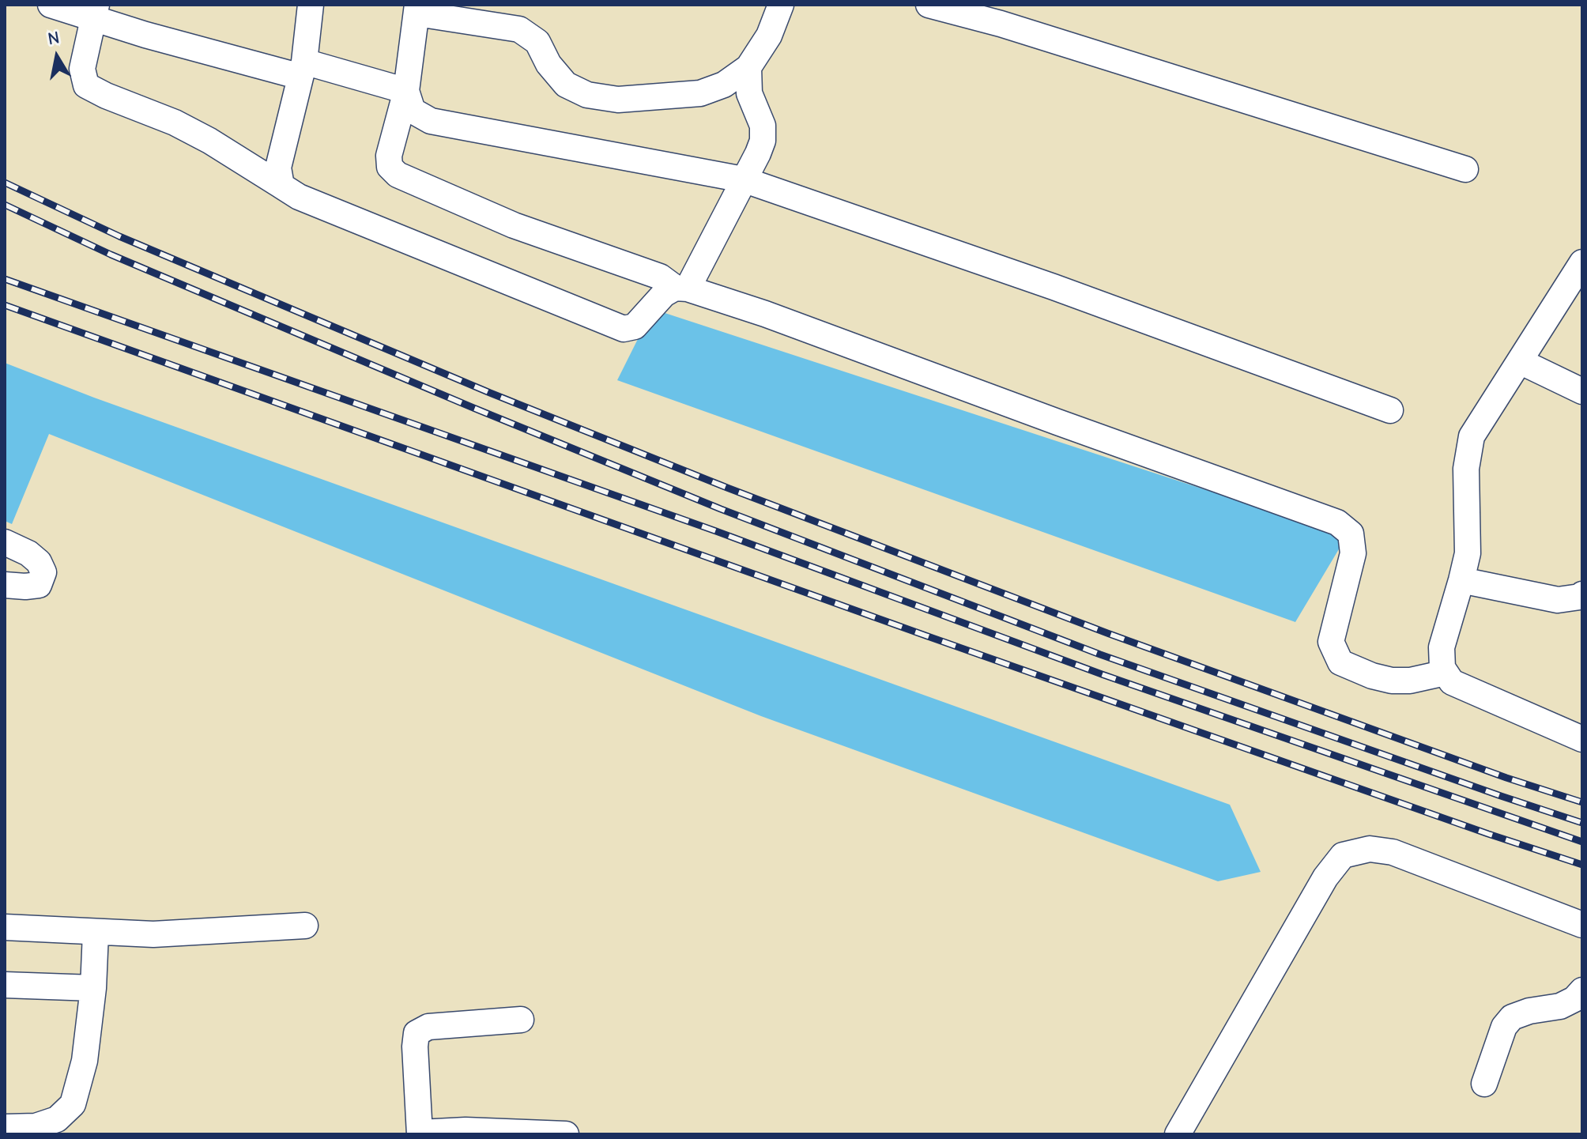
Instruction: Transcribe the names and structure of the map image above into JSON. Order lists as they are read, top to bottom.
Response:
{
  "north": "top"
}
